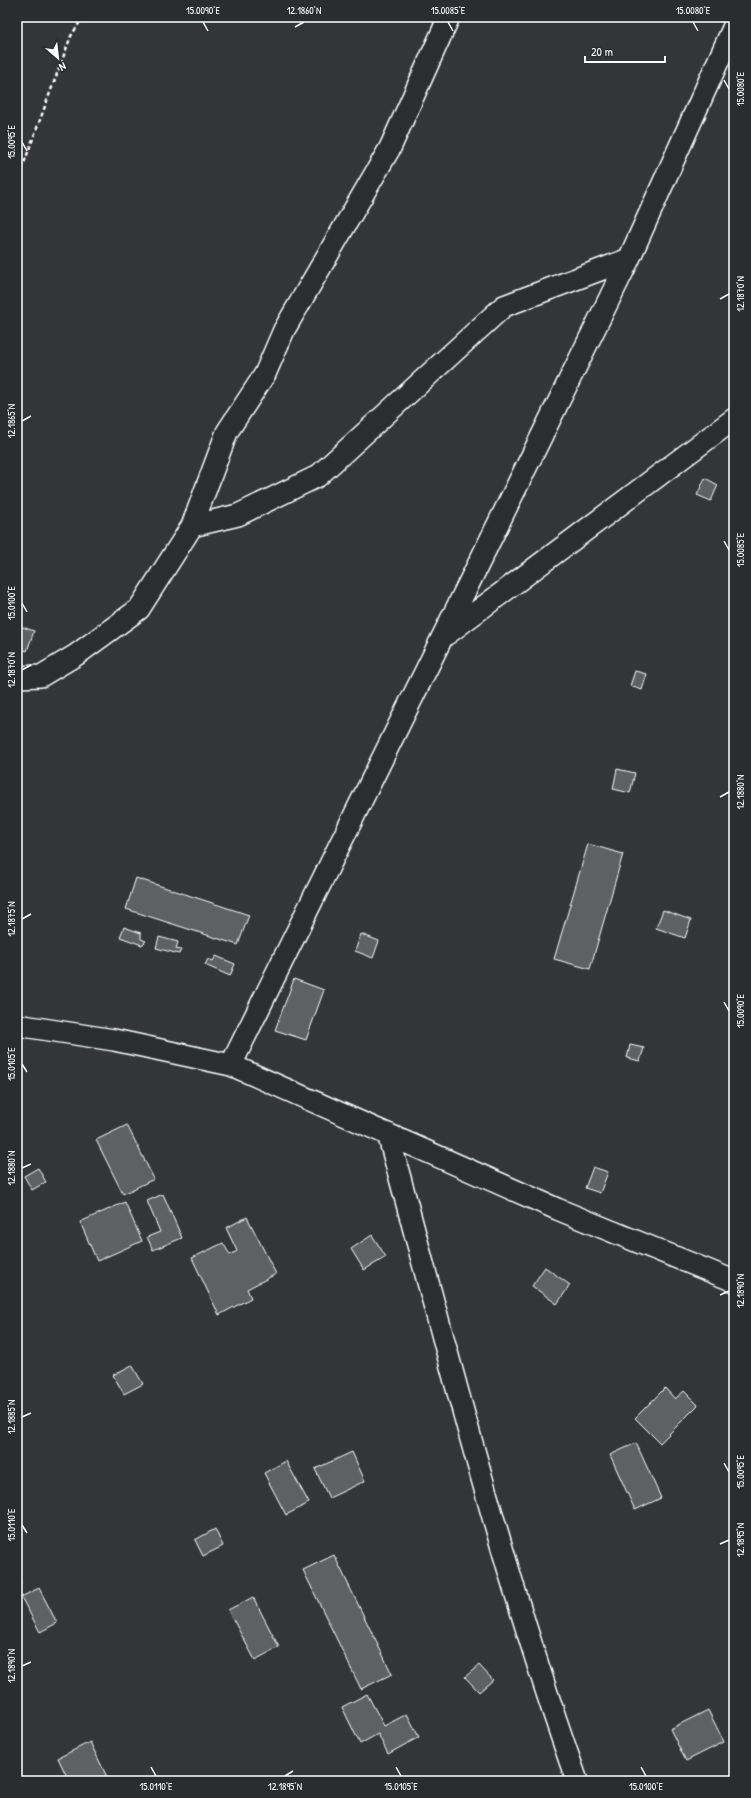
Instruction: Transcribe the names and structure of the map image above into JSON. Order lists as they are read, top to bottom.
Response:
{
  "scale_bar": "20 m",
  "north": "bottom right",
  "coordinates": [
    "15.0090°E",
    "12.1860°N",
    "15.0085°E",
    "15.0080°E",
    "15.0095°E",
    "12.1870°N",
    "12.1865°N",
    "15.0100°E",
    "12.1880°N",
    "12.1875°N",
    "15.0105°E",
    "12.1890°N",
    "12.1885°N",
    "15.0110°E",
    "12.1895°N"
  ]
}
